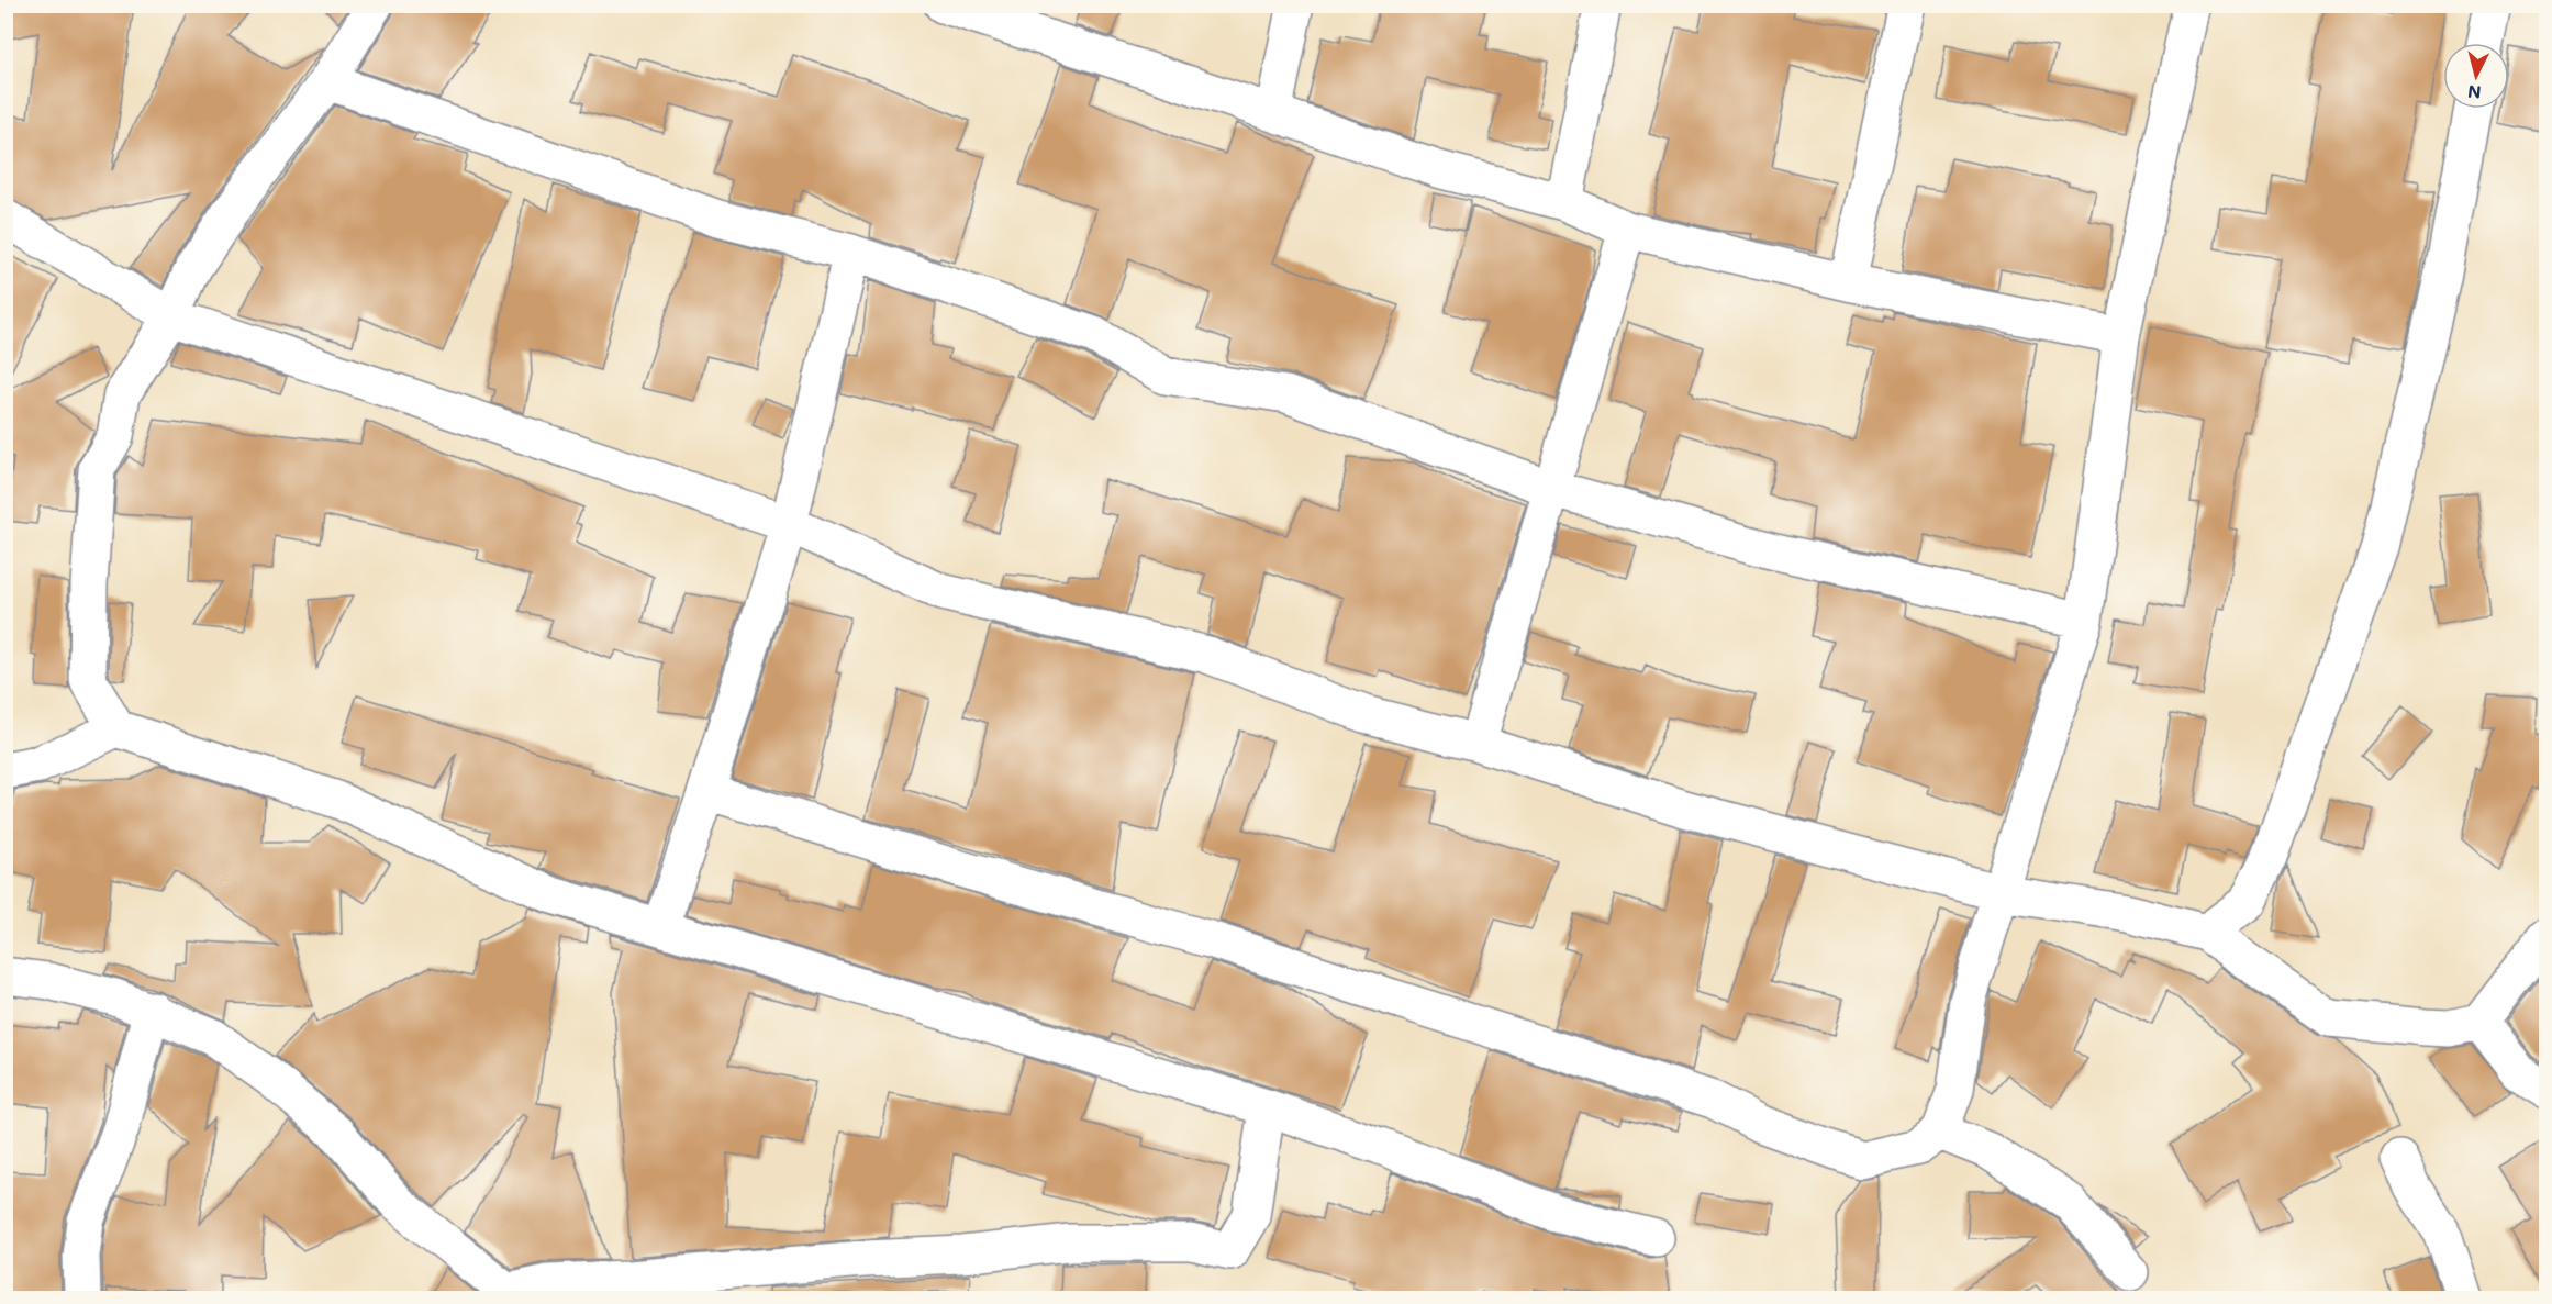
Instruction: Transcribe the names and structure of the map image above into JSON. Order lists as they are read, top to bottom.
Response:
{
  "north": "bottom"
}
